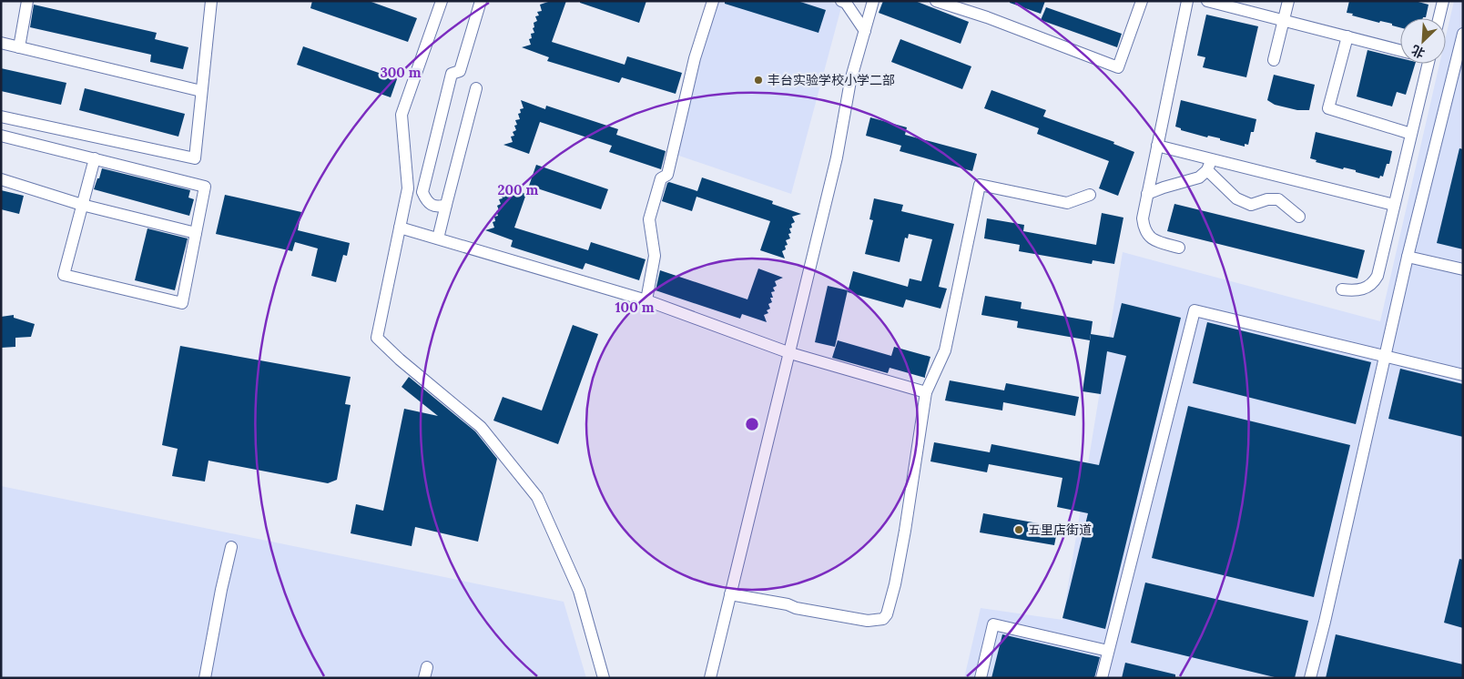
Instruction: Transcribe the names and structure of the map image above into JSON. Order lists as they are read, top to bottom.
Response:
{
  "places": ["丰台实验学校小学二部", "五里店街道"],
  "north": "bottom left",
  "rings": ["300 m", "200 m", "100 m"]
}
